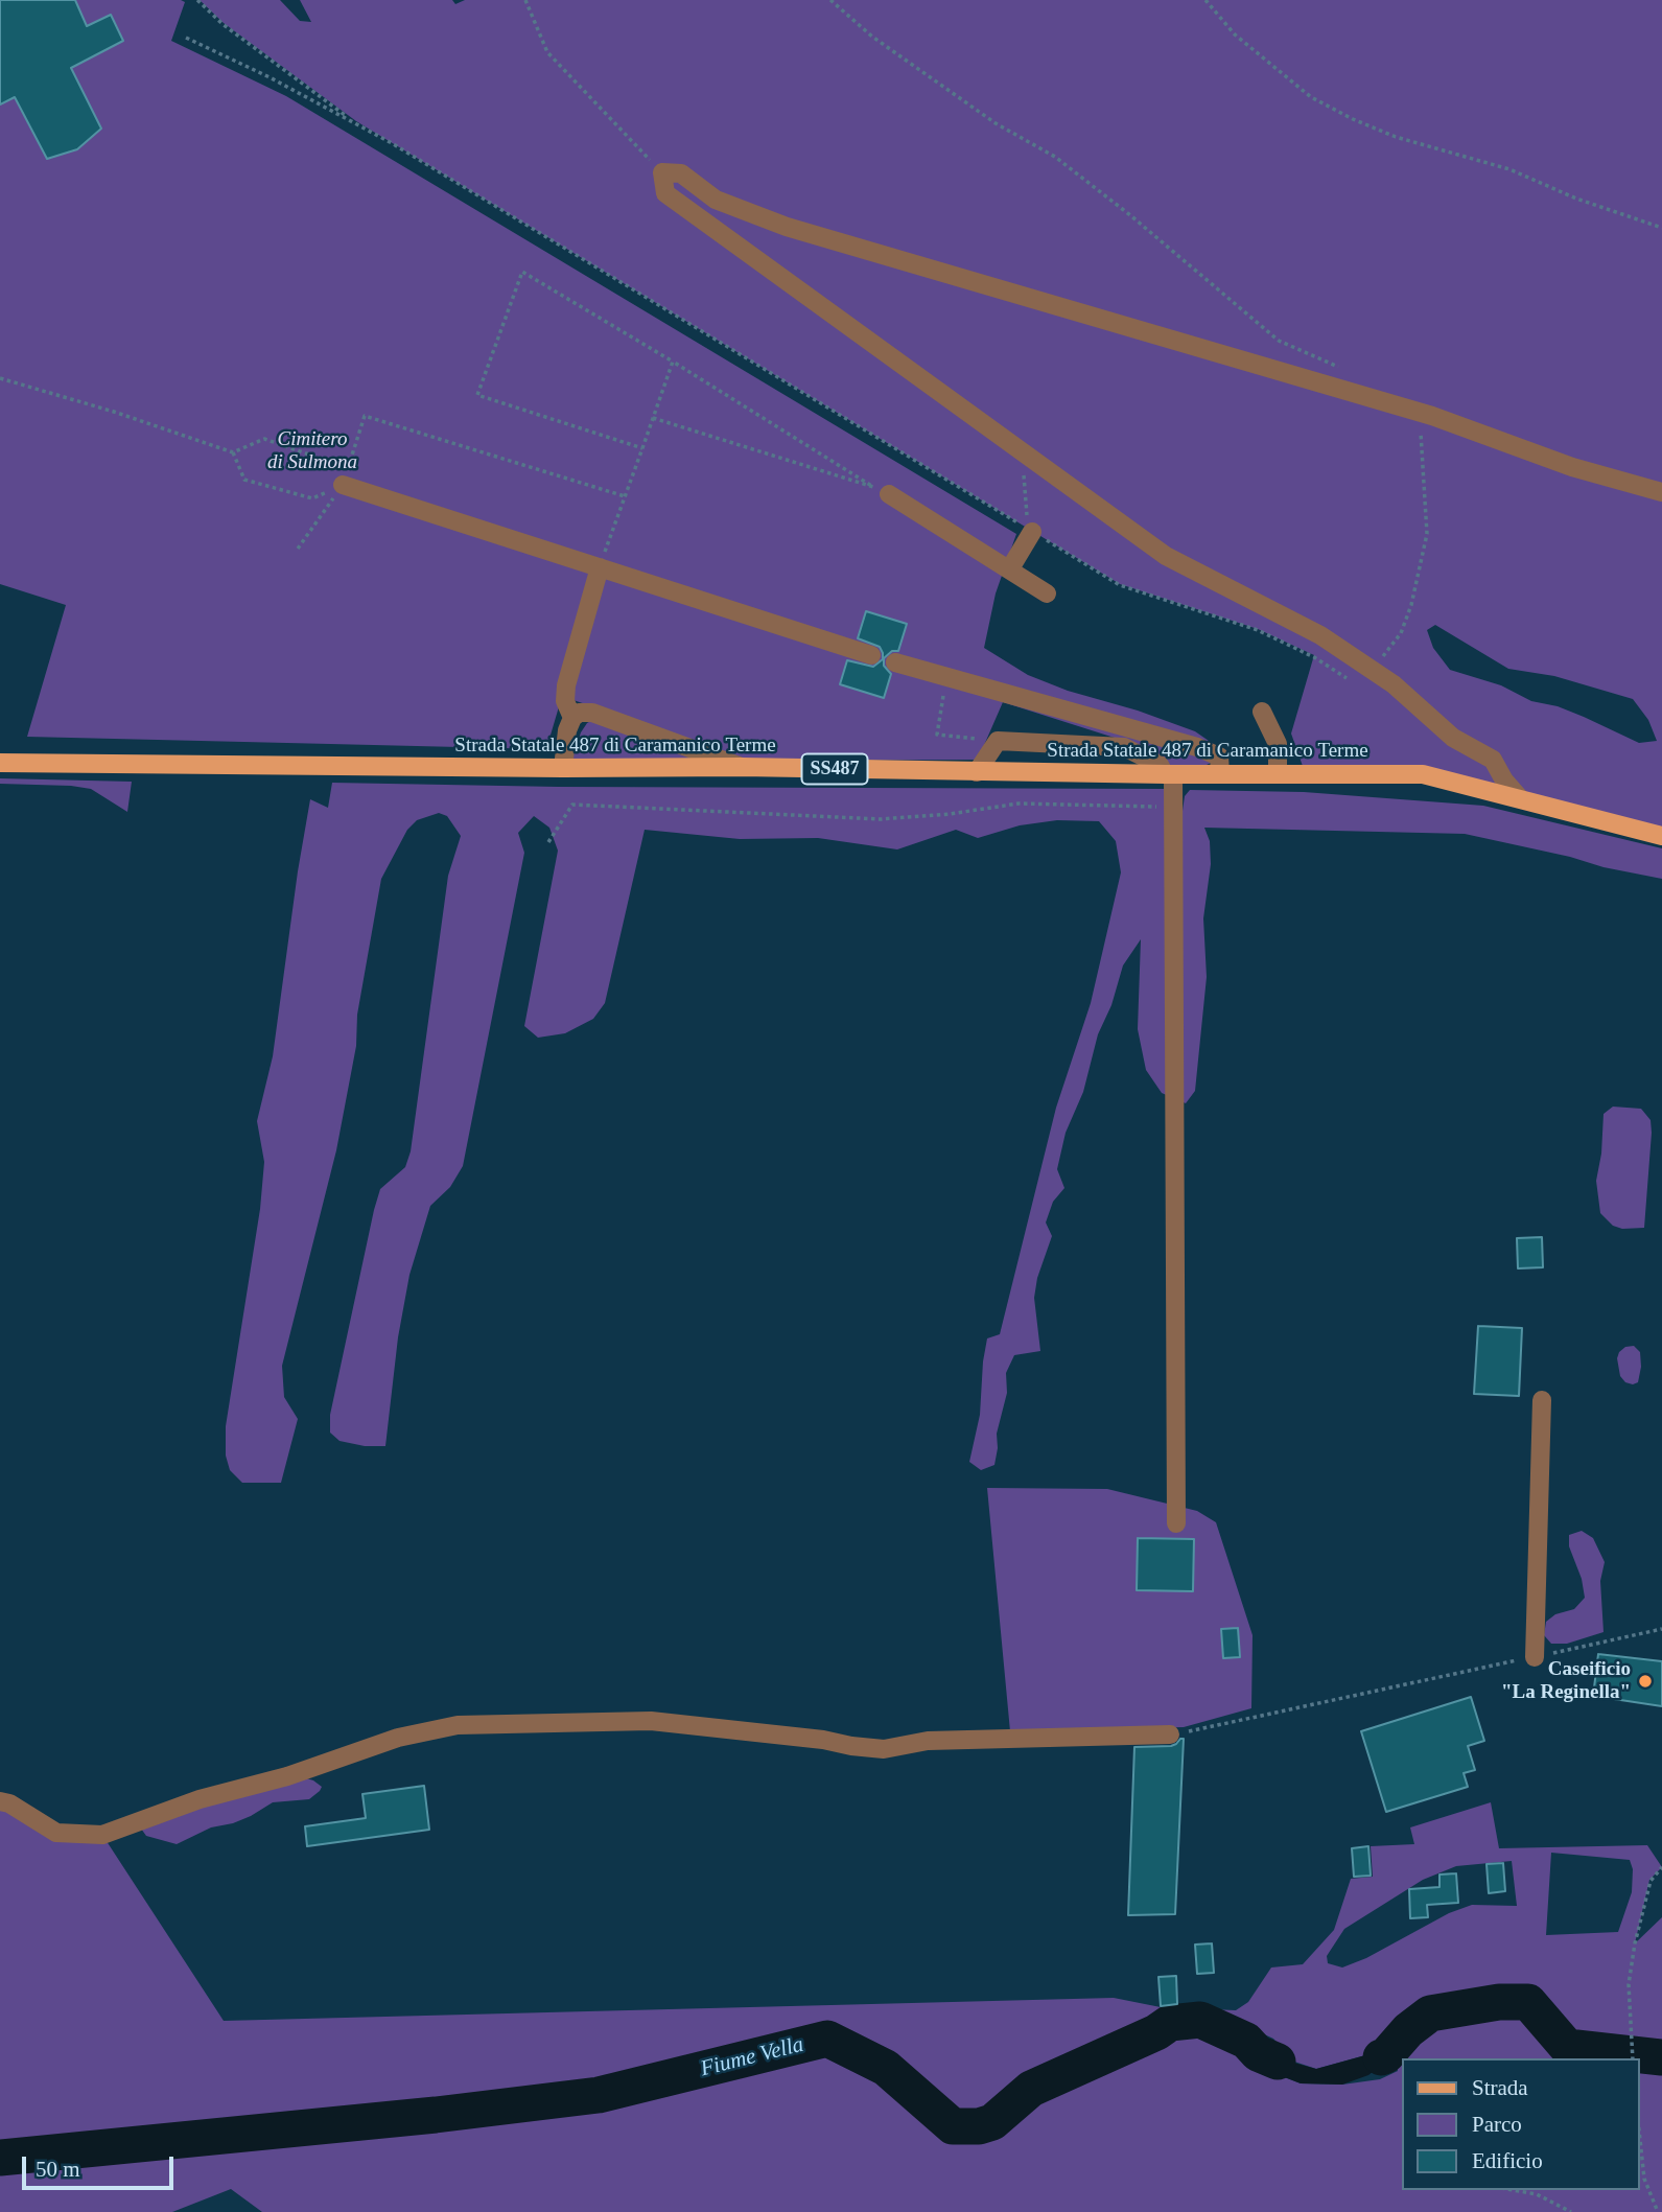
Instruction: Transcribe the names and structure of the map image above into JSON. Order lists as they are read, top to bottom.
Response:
{
  "streets": {
    "main road": ["Strada Statale 487 di Caramanico Terme", "SS487"]
  },
  "water": ["Fiume Vella"],
  "parks": ["Cimitero di Sulmona"],
  "places": ["Caseificio \"La Reginella\""],
  "legend": ["Strada", "Parco", "Edificio"],
  "scale_bar": "50 m"
}
